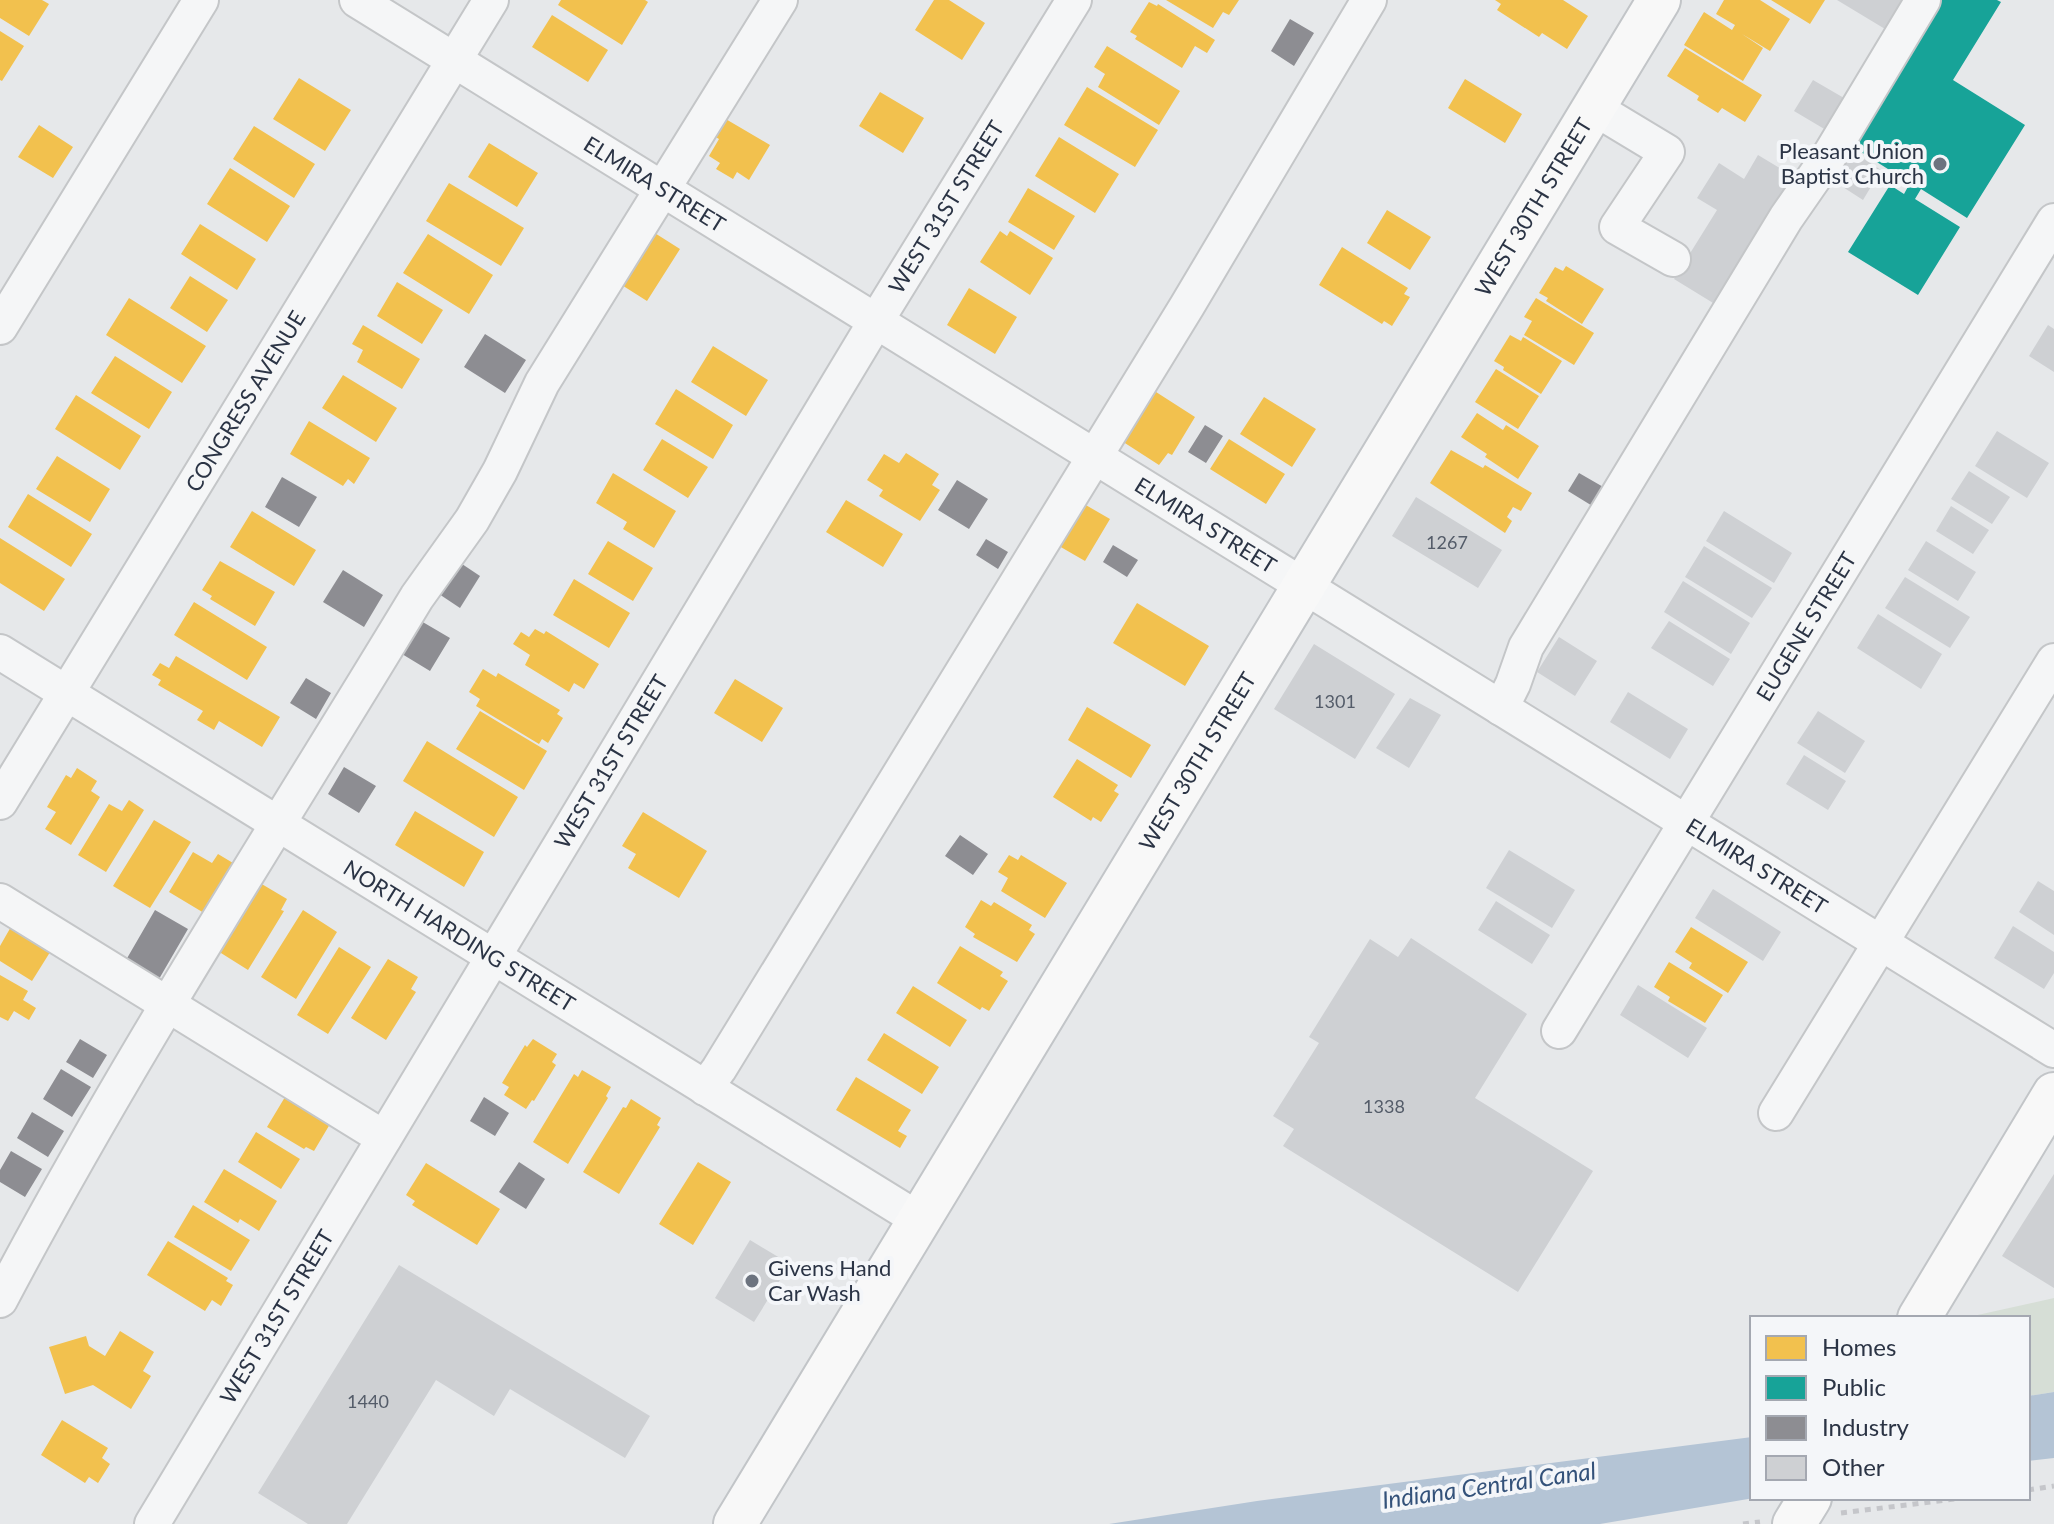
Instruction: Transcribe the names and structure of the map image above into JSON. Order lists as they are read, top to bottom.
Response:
{
  "streets": {
    "main road": ["WEST 30TH STREET"],
    "street": [
      "ELMIRA STREET",
      "WEST 31ST STREET",
      "CONGRESS AVENUE",
      "EUGENE STREET",
      "NORTH HARDING STREET"
    ]
  },
  "crossings": [
    ["ELMIRA STREET", "WEST 31ST STREET"],
    ["ELMIRA STREET", "WEST 30TH STREET"],
    ["ELMIRA STREET", "CONGRESS AVENUE"],
    ["ELMIRA STREET", "EUGENE STREET"],
    ["WEST 31ST STREET", "NORTH HARDING STREET"],
    ["WEST 30TH STREET", "NORTH HARDING STREET"],
    ["CONGRESS AVENUE", "NORTH HARDING STREET"]
  ],
  "water": ["Indiana Central Canal"],
  "places": ["Pleasant Union Baptist Church", "Givens Hand Car Wash"],
  "house_numbers": [
    "1267",
    "1301",
    "1338",
    "1440"
  ],
  "legend": [
    "Homes",
    "Public",
    "Industry",
    "Other"
  ]
}
